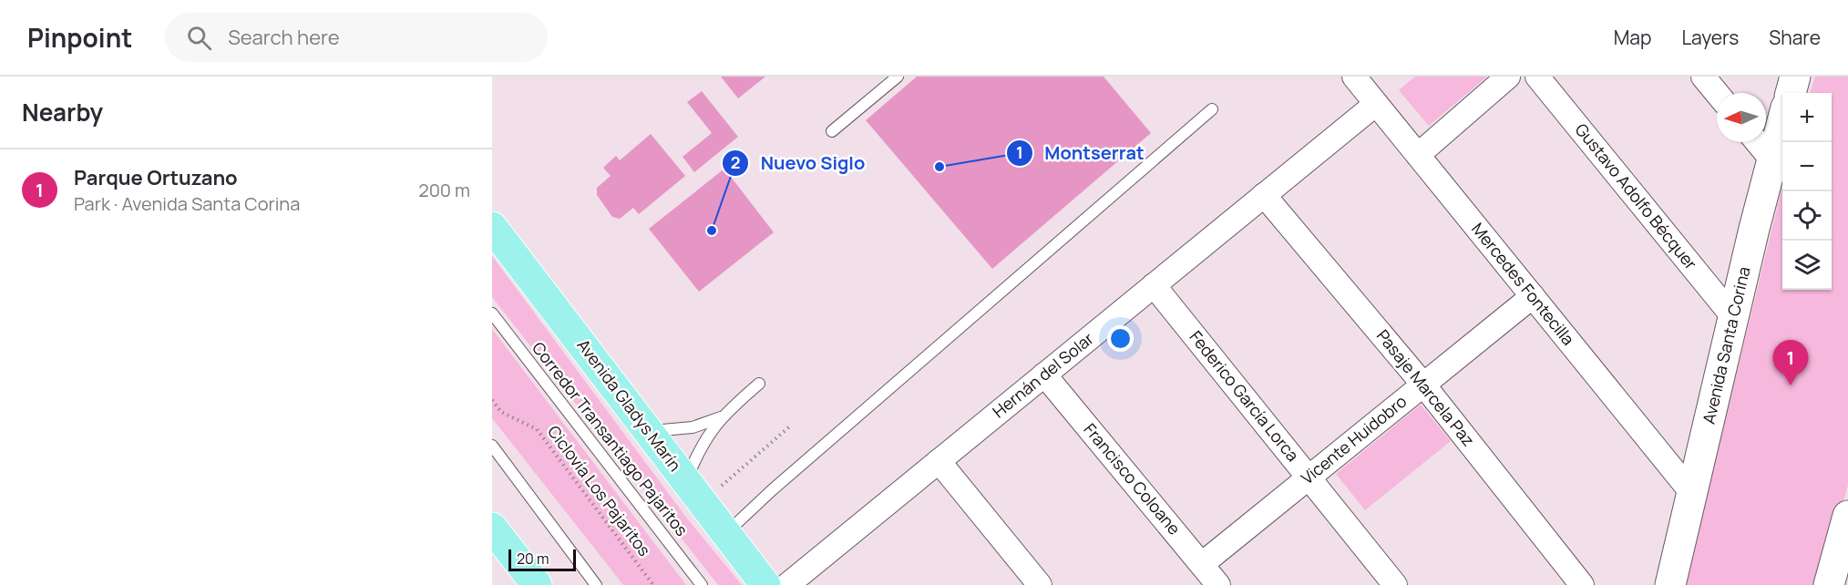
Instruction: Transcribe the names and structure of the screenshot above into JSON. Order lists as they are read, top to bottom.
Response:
{
  "streets": {
    "main road": ["Avenida Santa Corina", "Avenida Gladys Marín"],
    "street": [
      "Gustavo Adolfo Bécquer",
      "Mercedes Fontecilla",
      "Hernán del Solar",
      "Pasaje Marcela Paz",
      "Federico García Lorca",
      "Vicente Huidobro",
      "Francisco Coloane"
    ],
    "lane": ["Corredor Transantiago Pajaritos"],
    "path": ["Ciclovía Los Pajaritos"]
  },
  "crossings": [
    ["Gustavo Adolfo Bécquer", "Avenida Santa Corina"],
    ["Mercedes Fontecilla", "Avenida Santa Corina"],
    ["Mercedes Fontecilla", "Hernán del Solar"],
    ["Mercedes Fontecilla", "Vicente Huidobro"],
    ["Hernán del Solar", "Pasaje Marcela Paz"],
    ["Hernán del Solar", "Federico García Lorca"],
    ["Hernán del Solar", "Francisco Coloane"],
    ["Pasaje Marcela Paz", "Vicente Huidobro"],
    ["Federico García Lorca", "Vicente Huidobro"],
    ["Vicente Huidobro", "Francisco Coloane"]
  ],
  "places": ["Montserrat", "Nuevo Siglo"],
  "scale_bar": "20 m",
  "north": "left",
  "page": {
    "header": "Pinpoint",
    "search": "Search here",
    "nav": ["Map", "Layers", "Share"],
    "heading": "Nearby",
    "map_buttons": ["+", "−"],
    "list": [
      {
        "mark": "1",
        "name": "Parque Ortuzano",
        "note": "Park · Avenida Santa Corina",
        "value": "200 m"
      }
    ],
    "pins": "1",
    "scale": "20 m"
  }
}
